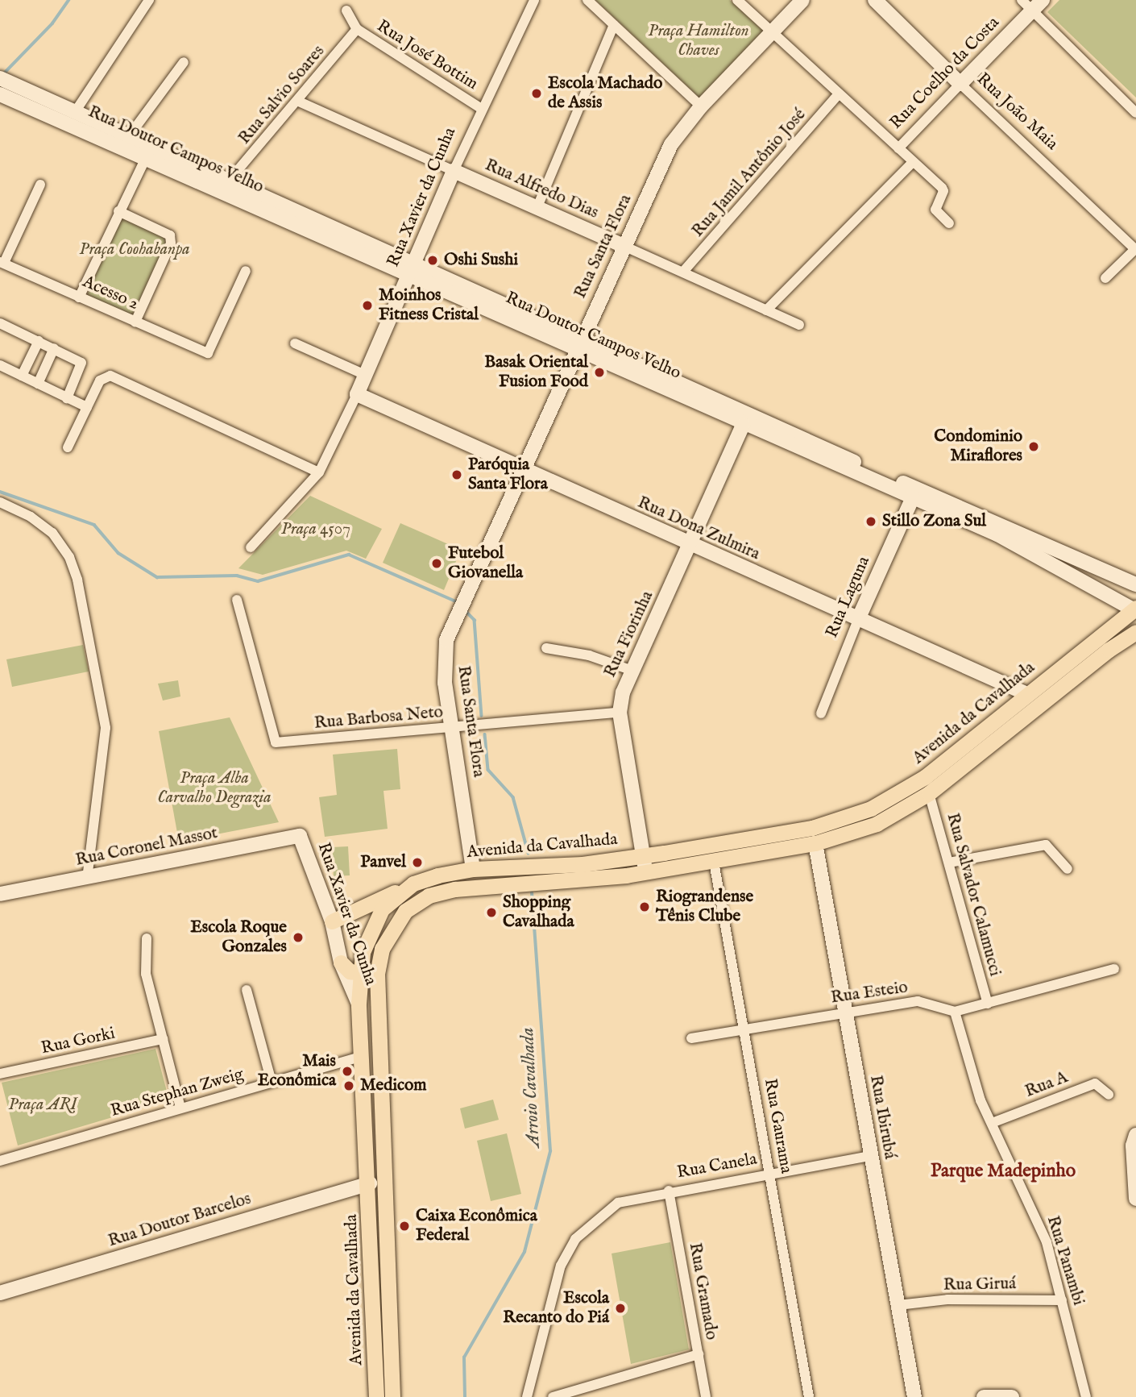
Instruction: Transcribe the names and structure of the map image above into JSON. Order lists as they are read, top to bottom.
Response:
{
  "streets": {
    "main road": ["Avenida da Cavalhada"],
    "street": [
      "Rua José Bottim",
      "Rua Coelho da Costa",
      "Rua Salvio Soares",
      "Rua João Maia",
      "Rua Doutor Campos Velho",
      "Rua Jamil Antônio José",
      "Rua Alfredo Dias",
      "Rua Xavier da Cunha",
      "Rua Santa Flora",
      "Acesso 2",
      "Rua Dona Zulmira",
      "Rua Laguna",
      "Rua Fiorinha",
      "Rua Barbosa Neto",
      "Rua Coronel Massot",
      "Rua Salvador Calamucci",
      "Rua Esteio",
      "Rua Gorki",
      "Rua A",
      "Rua Stephan Zweig",
      "Rua Ibirubá",
      "Rua Gaurama",
      "Rua Canela",
      "Rua Doutor Barcelos",
      "Rua Panambi",
      "Rua Giruá",
      "Rua Gramado"
    ]
  },
  "crossings": [
    ["Rua José Bottim", "Rua Salvio Soares"],
    ["Rua José Bottim", "Rua Xavier da Cunha"],
    ["Rua Coelho da Costa", "Rua João Maia"],
    ["Rua Salvio Soares", "Rua Doutor Campos Velho"],
    ["Rua Salvio Soares", "Rua Alfredo Dias"],
    ["Rua Doutor Campos Velho", "Rua Xavier da Cunha"],
    ["Rua Doutor Campos Velho", "Rua Santa Flora"],
    ["Rua Doutor Campos Velho", "Rua Laguna"],
    ["Rua Doutor Campos Velho", "Rua Fiorinha"],
    ["Rua Doutor Campos Velho", "Avenida da Cavalhada"],
    ["Rua Jamil Antônio José", "Rua Alfredo Dias"],
    ["Rua Alfredo Dias", "Rua Xavier da Cunha"],
    ["Rua Alfredo Dias", "Rua Santa Flora"],
    ["Rua Xavier da Cunha", "Rua Dona Zulmira"],
    ["Rua Xavier da Cunha", "Avenida da Cavalhada"],
    ["Rua Xavier da Cunha", "Rua Coronel Massot"],
    ["Rua Santa Flora", "Rua Dona Zulmira"],
    ["Rua Santa Flora", "Avenida da Cavalhada"],
    ["Rua Santa Flora", "Rua Barbosa Neto"],
    ["Rua Dona Zulmira", "Rua Laguna"],
    ["Rua Dona Zulmira", "Rua Fiorinha"],
    ["Rua Dona Zulmira", "Avenida da Cavalhada"],
    ["Rua Fiorinha", "Avenida da Cavalhada"],
    ["Rua Fiorinha", "Rua Barbosa Neto"],
    ["Avenida da Cavalhada", "Rua Salvador Calamucci"],
    ["Avenida da Cavalhada", "Rua Stephan Zweig"],
    ["Avenida da Cavalhada", "Rua Ibirubá"],
    ["Avenida da Cavalhada", "Rua Gaurama"],
    ["Avenida da Cavalhada", "Rua Doutor Barcelos"],
    ["Rua Salvador Calamucci", "Rua Esteio"],
    ["Rua Esteio", "Rua Ibirubá"],
    ["Rua Esteio", "Rua Gaurama"],
    ["Rua Esteio", "Rua Panambi"],
    ["Rua A", "Rua Panambi"],
    ["Rua Ibirubá", "Rua Canela"],
    ["Rua Ibirubá", "Rua Giruá"],
    ["Rua Gaurama", "Rua Canela"],
    ["Rua Canela", "Rua Gramado"],
    ["Rua Panambi", "Rua Giruá"]
  ],
  "districts": ["Parque Madepinho"],
  "water": ["Arroio Cavalhada"],
  "parks": [
    "Praça Hamilton Chaves",
    "Praça Coohabanpa",
    "Praça 4507",
    "Praça Alba Carvalho Degrazia",
    "Praça ARI"
  ],
  "places": [
    "Escola Machado de Assis",
    "Oshi Sushi",
    "Moinhos Fitness Cristal",
    "Basak Oriental Fusion Food",
    "Condominio Miraflores",
    "Paróquia Santa Flora",
    "Stillo Zona Sul",
    "Futebol Giovanella",
    "Panvel",
    "Riograndense Tênis Clube",
    "Shopping Cavalhada",
    "Escola Roque Gonzales",
    "Mais Econômica",
    "Medicom",
    "Caixa Econômica Federal",
    "Escola Recanto do Piá"
  ]
}
